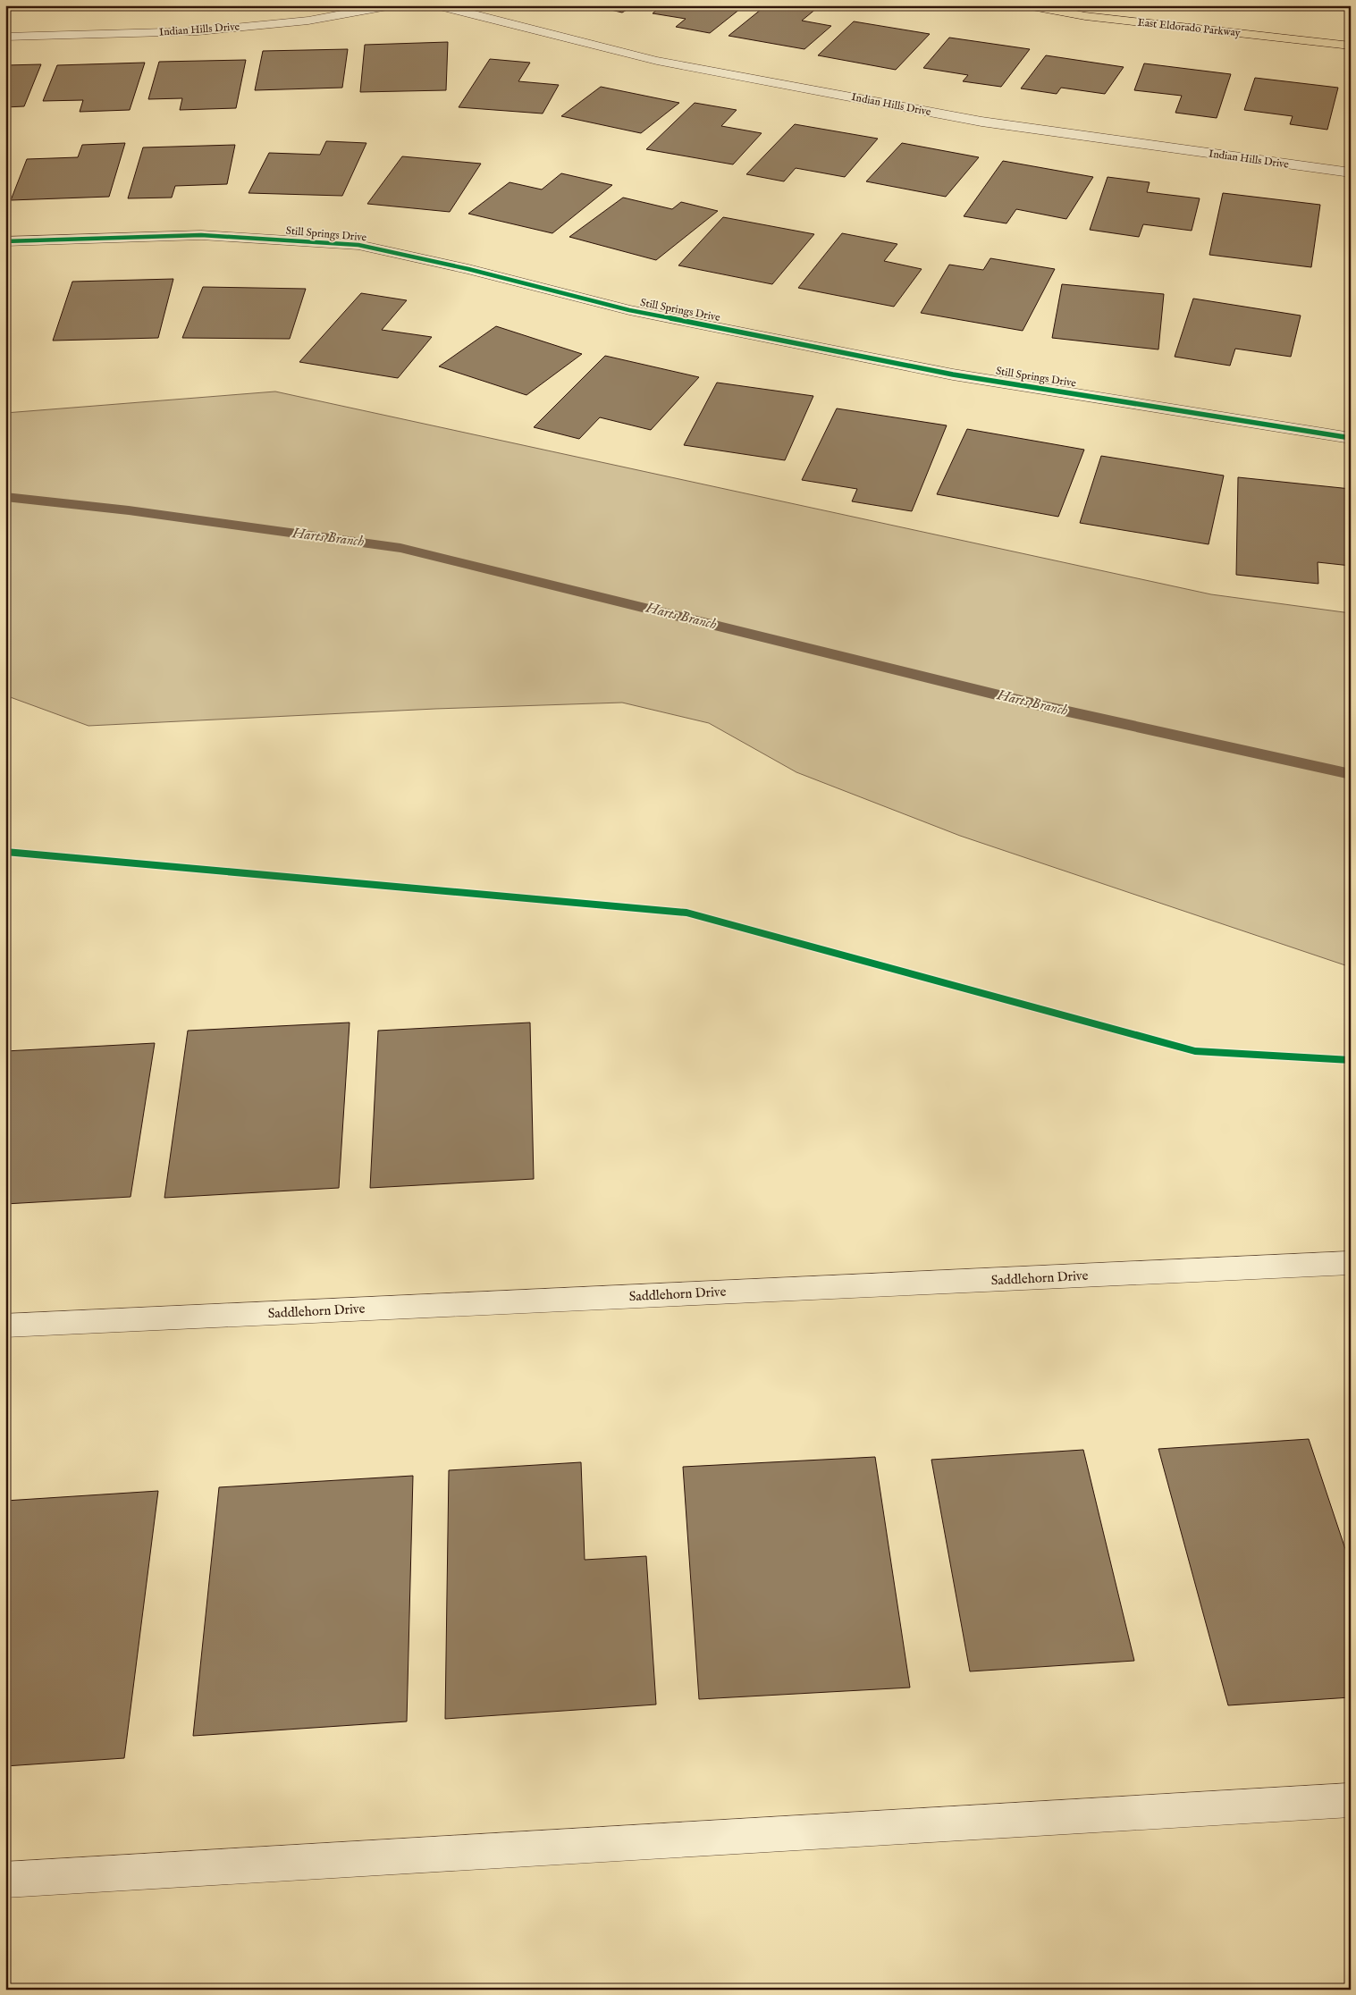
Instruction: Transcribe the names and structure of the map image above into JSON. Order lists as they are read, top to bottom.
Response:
{
  "streets": {
    "main road": ["East Eldorado Parkway"],
    "street": ["Indian Hills Drive", "Still Springs Drive", "Saddlehorn Drive"]
  },
  "water": ["Harts Branch"]
}
